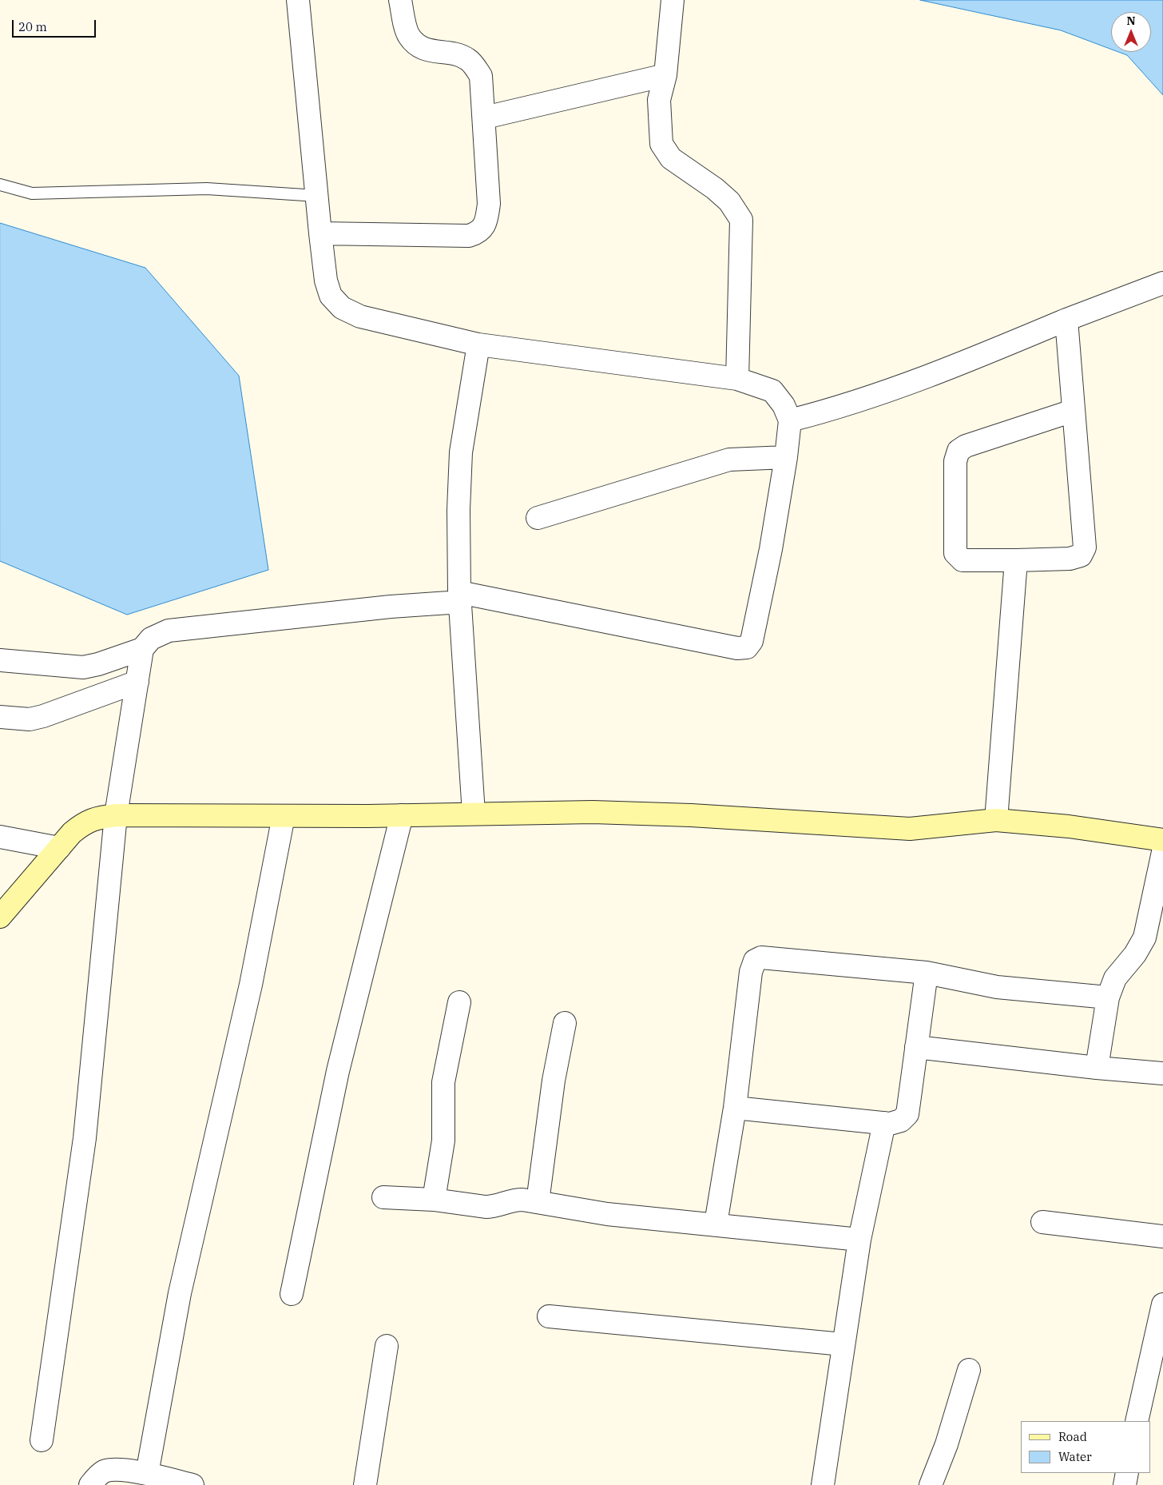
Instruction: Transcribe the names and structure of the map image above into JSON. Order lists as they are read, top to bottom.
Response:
{
  "legend": ["Road", "Water"],
  "scale_bar": "20 m",
  "north": "top"
}
